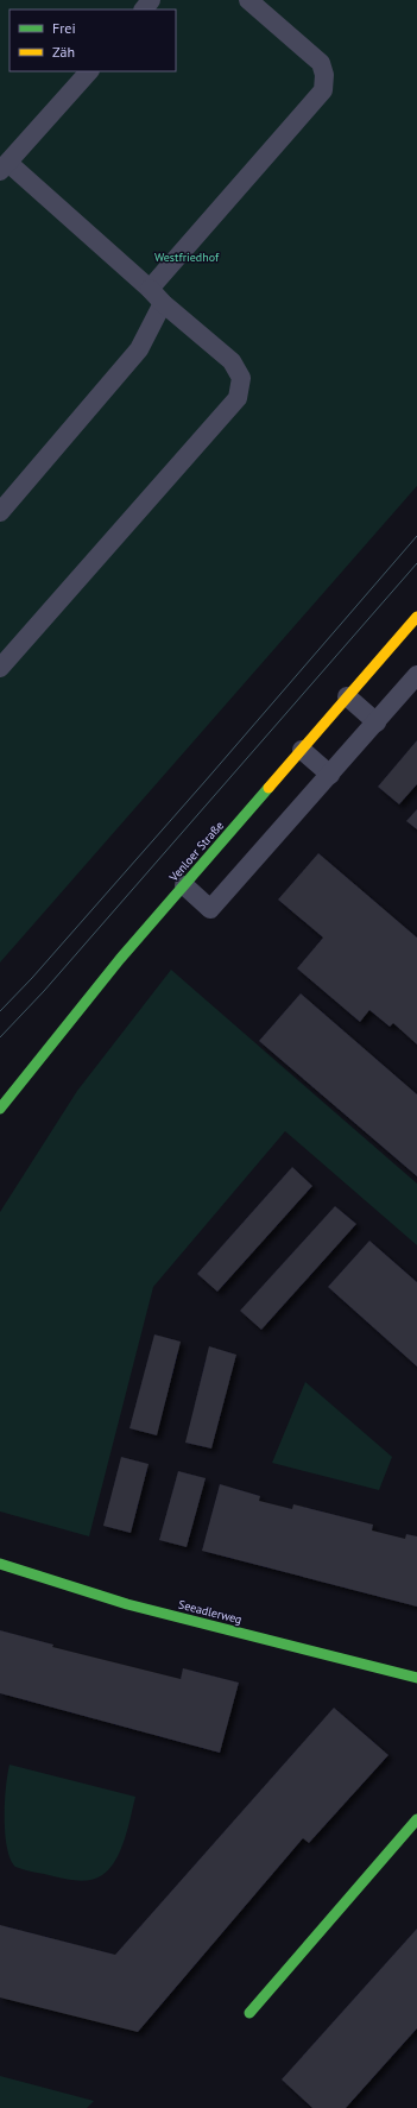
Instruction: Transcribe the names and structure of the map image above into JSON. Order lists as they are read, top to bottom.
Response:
{
  "streets": {
    "street": ["Venloer Straße", "Seeadlerweg"]
  },
  "parks": ["Westfriedhof"],
  "legend": ["Frei", "Zäh"]
}
